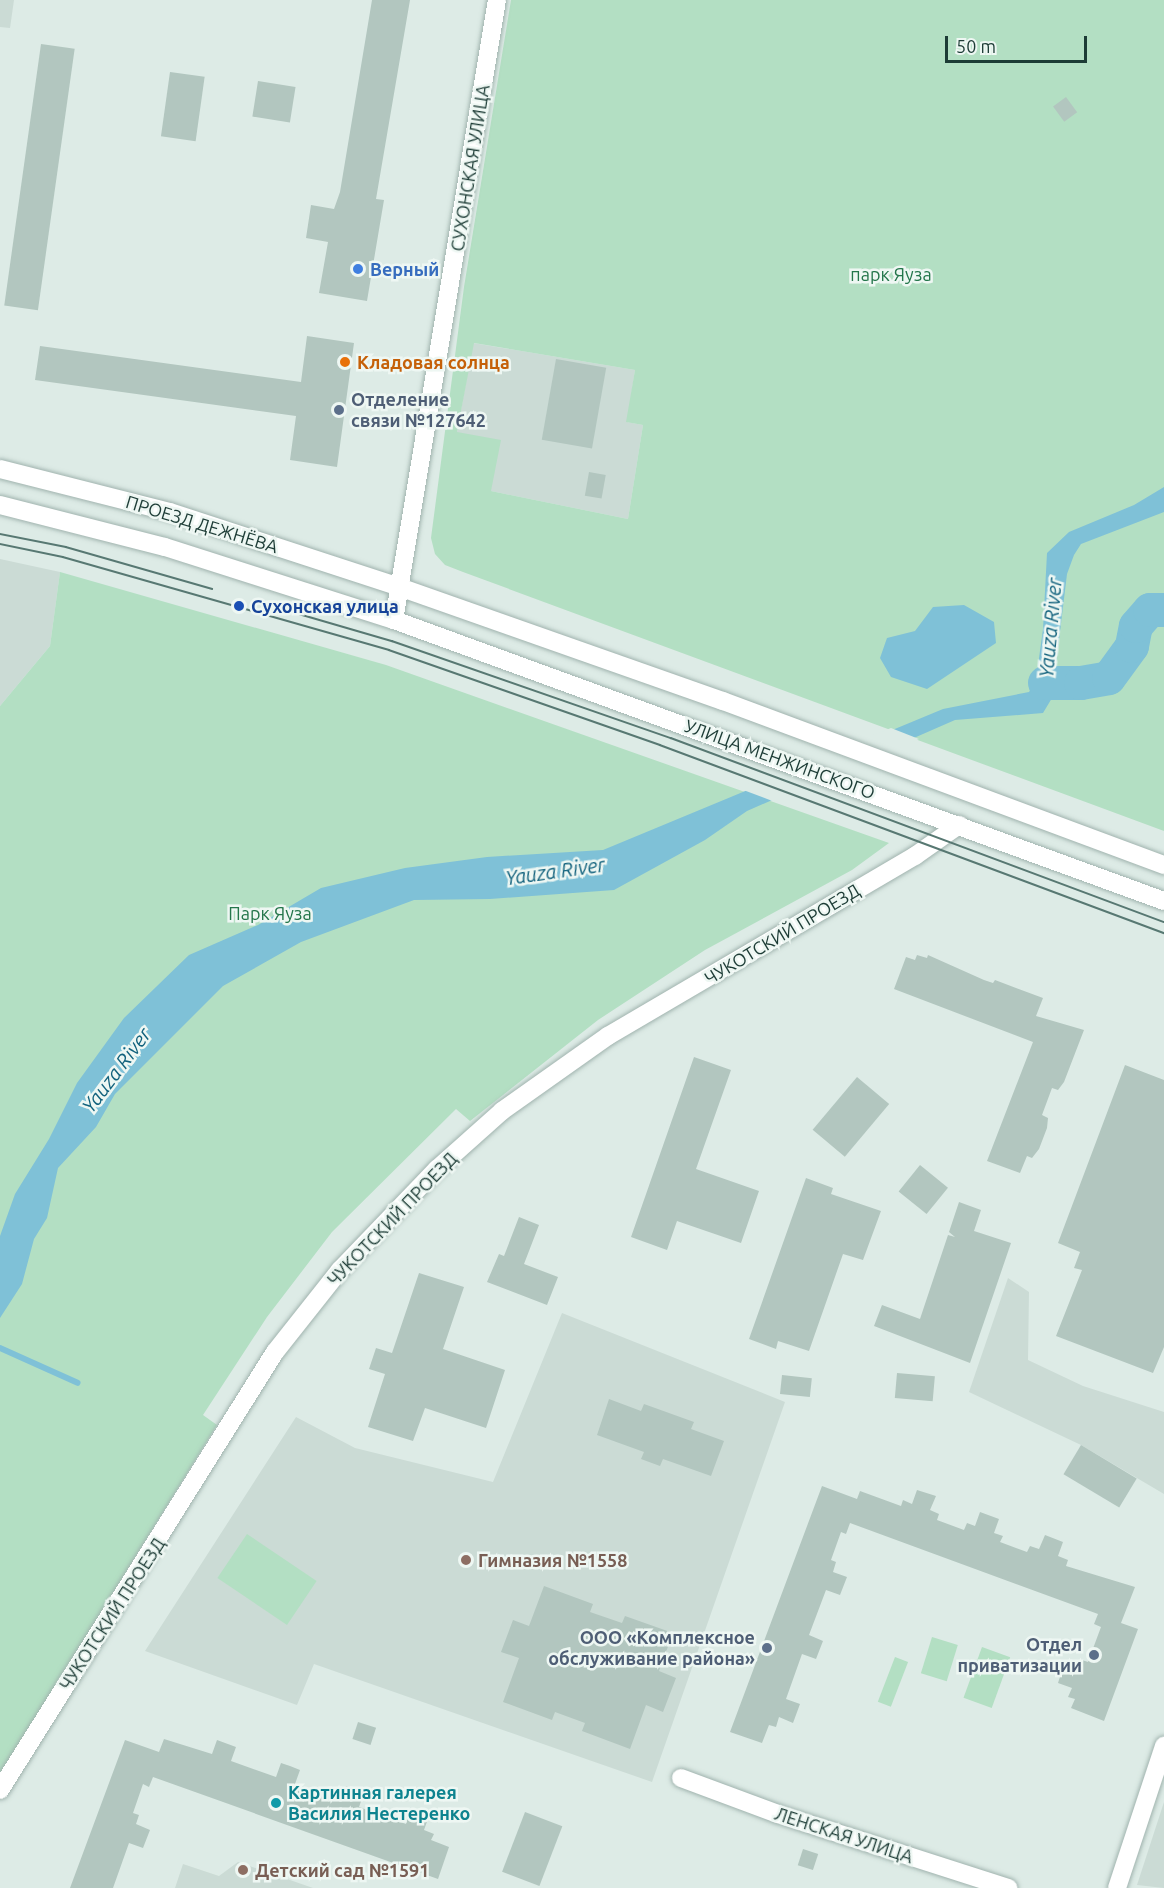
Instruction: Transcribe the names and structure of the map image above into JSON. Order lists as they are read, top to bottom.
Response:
{
  "streets": {
    "street": [
      "СУХОНСКАЯ УЛИЦА",
      "ПРОЕЗД ДЕЖНЁВА",
      "УЛИЦА МЕНЖИНСКОГО",
      "ЧУКОТСКИЙ ПРОЕЗД",
      "ЛЕНСКАЯ УЛИЦА"
    ]
  },
  "crossings": [
    ["СУХОНСКАЯ УЛИЦА", "ПРОЕЗД ДЕЖНЁВА"],
    ["СУХОНСКАЯ УЛИЦА", "УЛИЦА МЕНЖИНСКОГО"],
    ["ПРОЕЗД ДЕЖНЁВА", "УЛИЦА МЕНЖИНСКОГО"],
    ["УЛИЦА МЕНЖИНСКОГО", "ЧУКОТСКИЙ ПРОЕЗД"]
  ],
  "water": ["Yauza River"],
  "parks": ["парк Яуза", "Парк Яуза"],
  "places": [
    "Верный",
    "Кладовая солнца",
    "Отделение связи №127642",
    "Сухонская улица",
    "Гимназия №1558",
    "ООО «Комплексное обслуживание района»",
    "Отдел приватизации",
    "Картинная галерея Василия Нестеренко",
    "Детский сад №1591"
  ],
  "scale_bar": "50 m"
}
